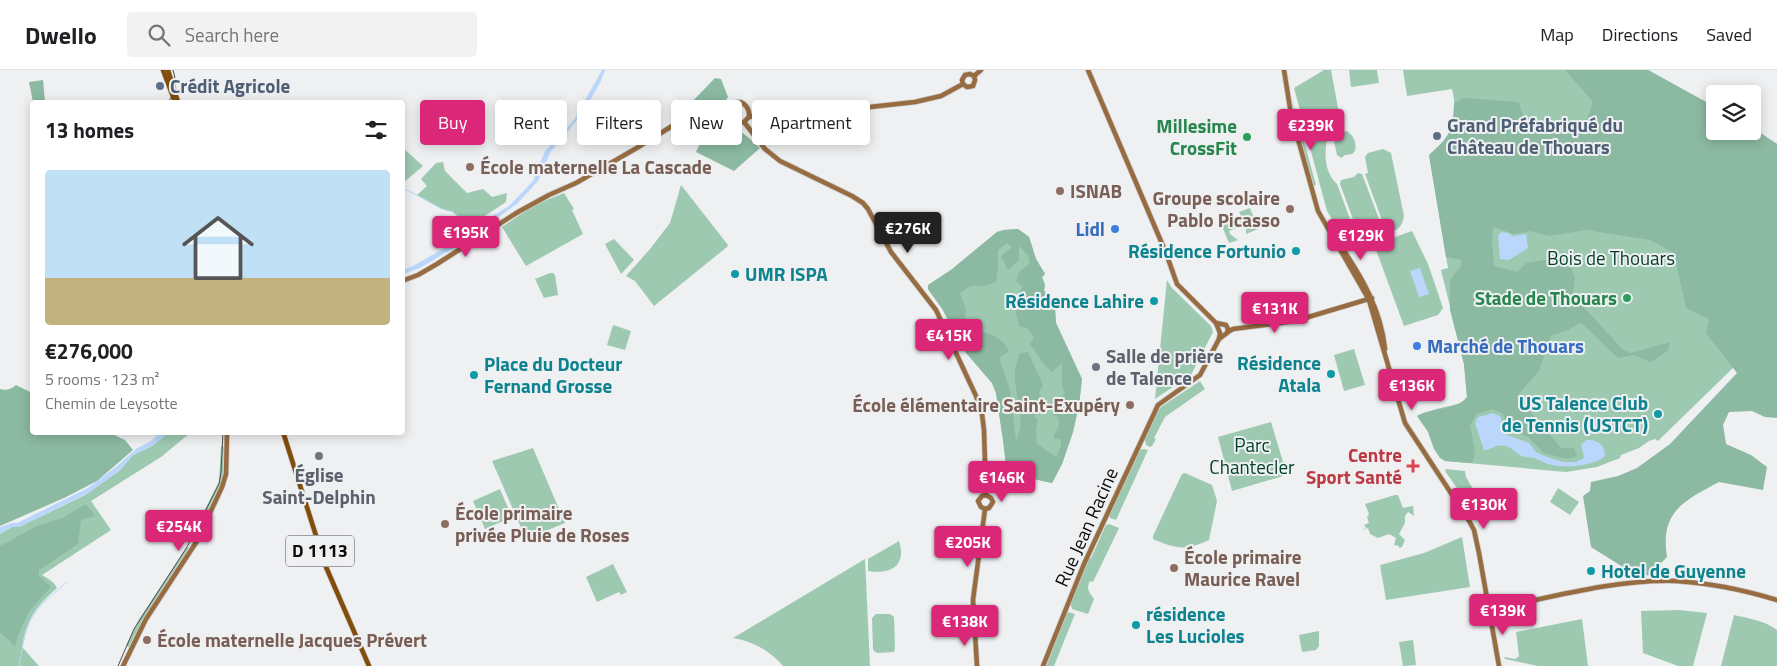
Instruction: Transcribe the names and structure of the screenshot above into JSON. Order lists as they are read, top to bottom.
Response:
{
  "streets": {
    "main road": ["D 1113"],
    "street": ["Rue Jean Racine"]
  },
  "parks": ["Bois de Thouars", "Parc Chantecler"],
  "places": {
    "other": [
      "Crédit Agricole",
      "Grand Préfabriqué du Château de Thouars",
      "Millesime CrossFit",
      "École maternelle La Cascade",
      "ISNAB",
      "Groupe scolaire Pablo Picasso",
      "Lidl",
      "Résidence Fortunio",
      "UMR ISPA",
      "Stade de Thouars",
      "Résidence Lahire",
      "Marché de Thouars",
      "Salle de prière de Talence",
      "Résidence Atala",
      "Place du Docteur Fernand Grosse",
      "École élémentaire Saint-Exupéry",
      "US Talence Club de Tennis (USTCT)",
      "Église Saint-Delphin",
      "École primaire privée Pluie de Roses",
      "École primaire Maurice Ravel",
      "Hotel de Guyenne",
      "résidence Les Lucioles",
      "École maternelle Jacques Prévert"
    ],
    "health": ["Centre Sport Santé"]
  },
  "page": {
    "header": "Dwello",
    "search": "Search here",
    "nav": ["Map", "Directions", "Saved"],
    "chip": [
      "Buy",
      "Rent",
      "Filters",
      "New",
      "Apartment"
    ],
    "heading": "13 homes",
    "price": [
      "€239K",
      "€276K",
      "€195K",
      "€129K",
      "€131K",
      "€415K",
      "€136K",
      "€146K",
      "€130K",
      "€254K",
      "€205K",
      "€139K",
      "€138K"
    ],
    "list": [
      {
        "name": "€276,000",
        "note": "5 rooms · 123 m² · Chemin de Leysotte"
      }
    ]
  }
}
